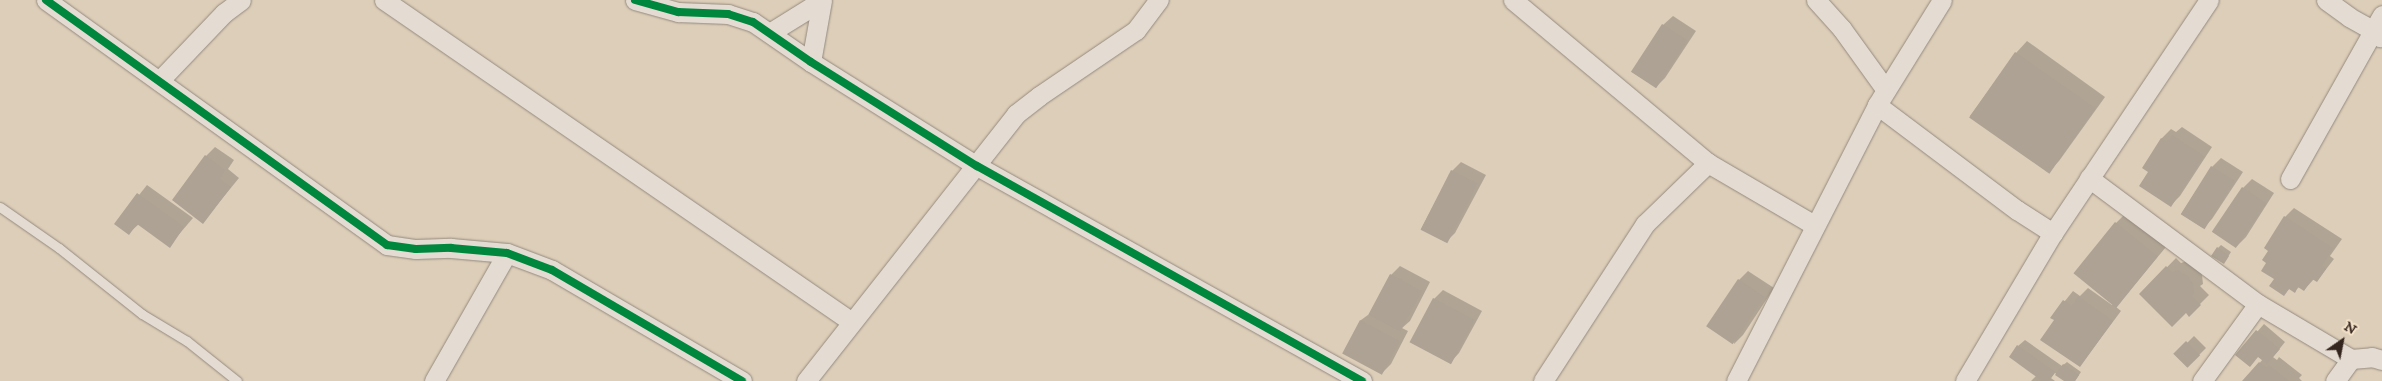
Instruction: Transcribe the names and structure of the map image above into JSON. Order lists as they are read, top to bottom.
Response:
{
  "north": "top right"
}
